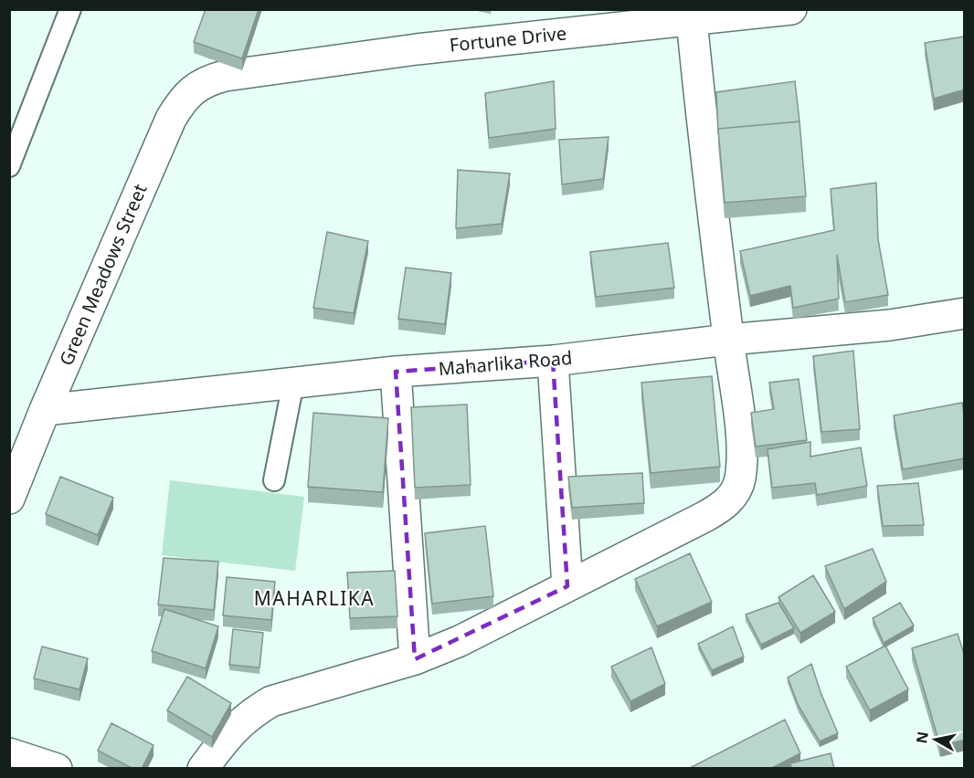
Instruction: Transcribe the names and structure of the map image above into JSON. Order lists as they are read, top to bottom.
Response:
{
  "streets": {
    "street": ["Fortune Drive", "Green Meadows Street", "Maharlika Road"]
  },
  "crossings": [
    ["Fortune Drive", "Green Meadows Street"],
    ["Green Meadows Street", "Maharlika Road"]
  ],
  "districts": ["MAHARLIKA"],
  "north": "left"
}
